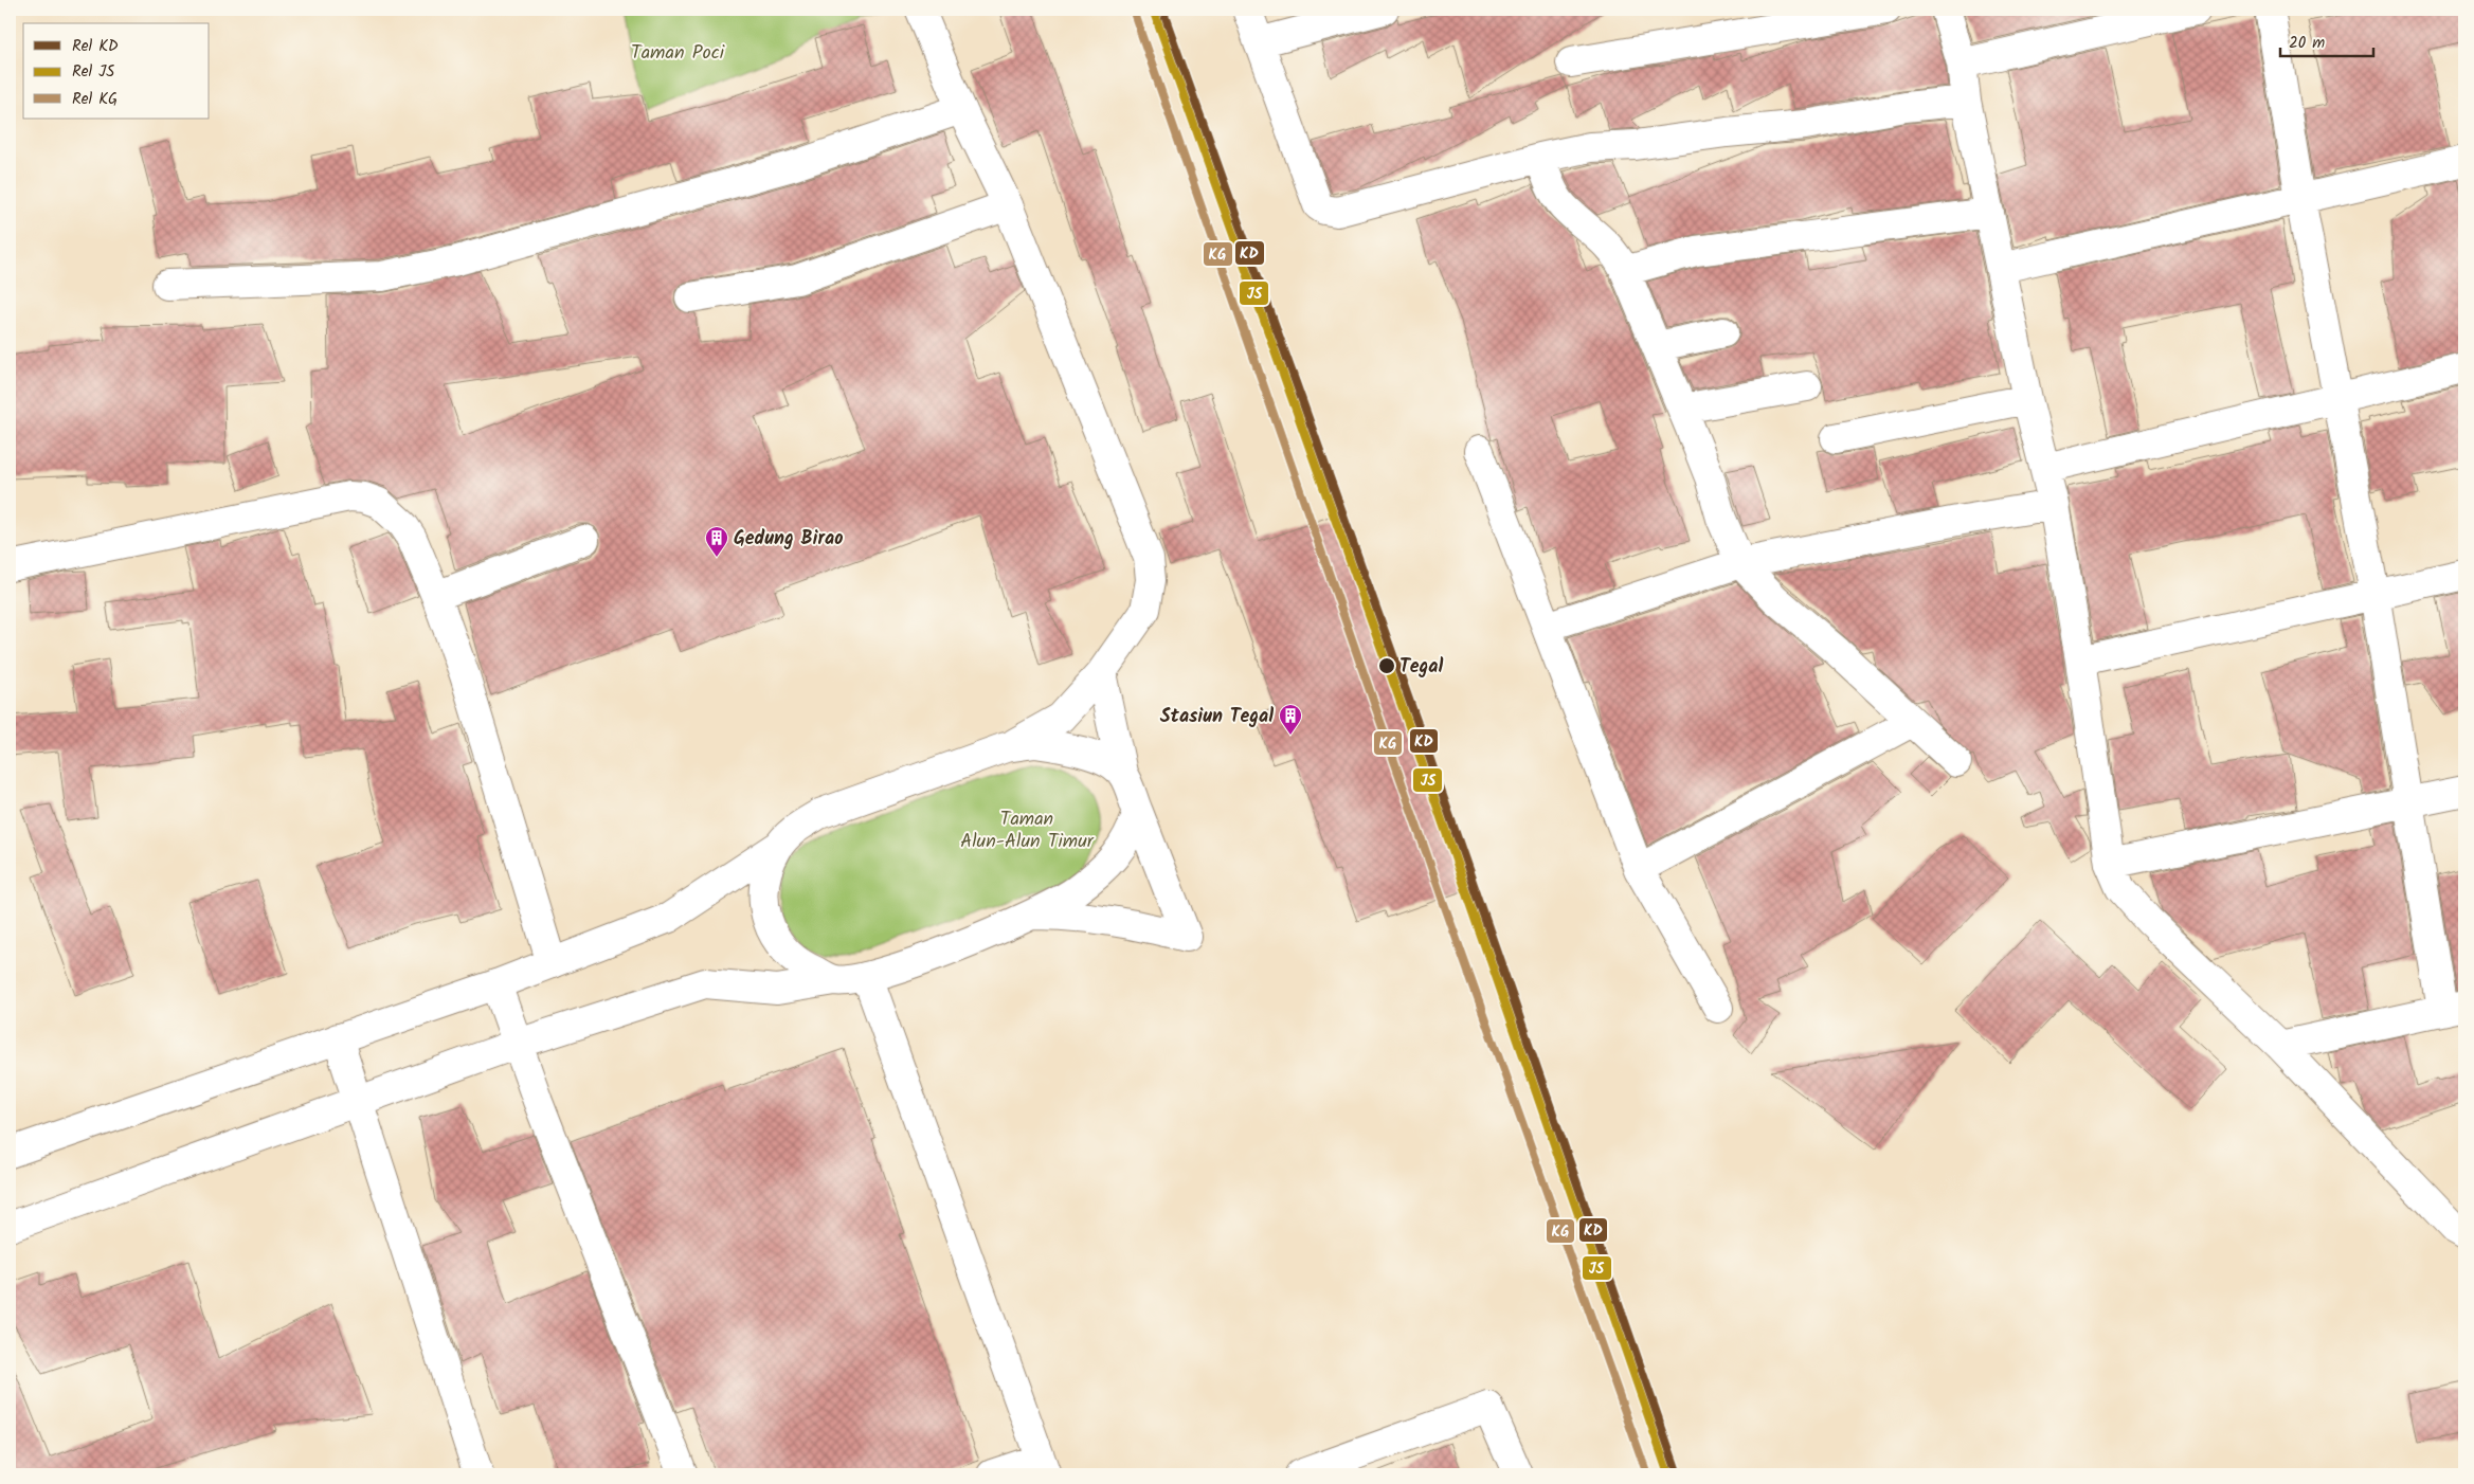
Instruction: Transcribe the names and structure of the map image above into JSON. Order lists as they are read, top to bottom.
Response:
{
  "parks": ["Taman Poci", "Taman Alun-Alun Timur"],
  "places": {
    "building": ["Gedung Birao", "Stasiun Tegal"],
    "other": ["Tegal"]
  },
  "lines": ["rail line KD", "rail line KG", "rail line JS"],
  "legend": ["Rel KD", "Rel JS", "Rel KG"],
  "scale_bar": "20 m"
}
